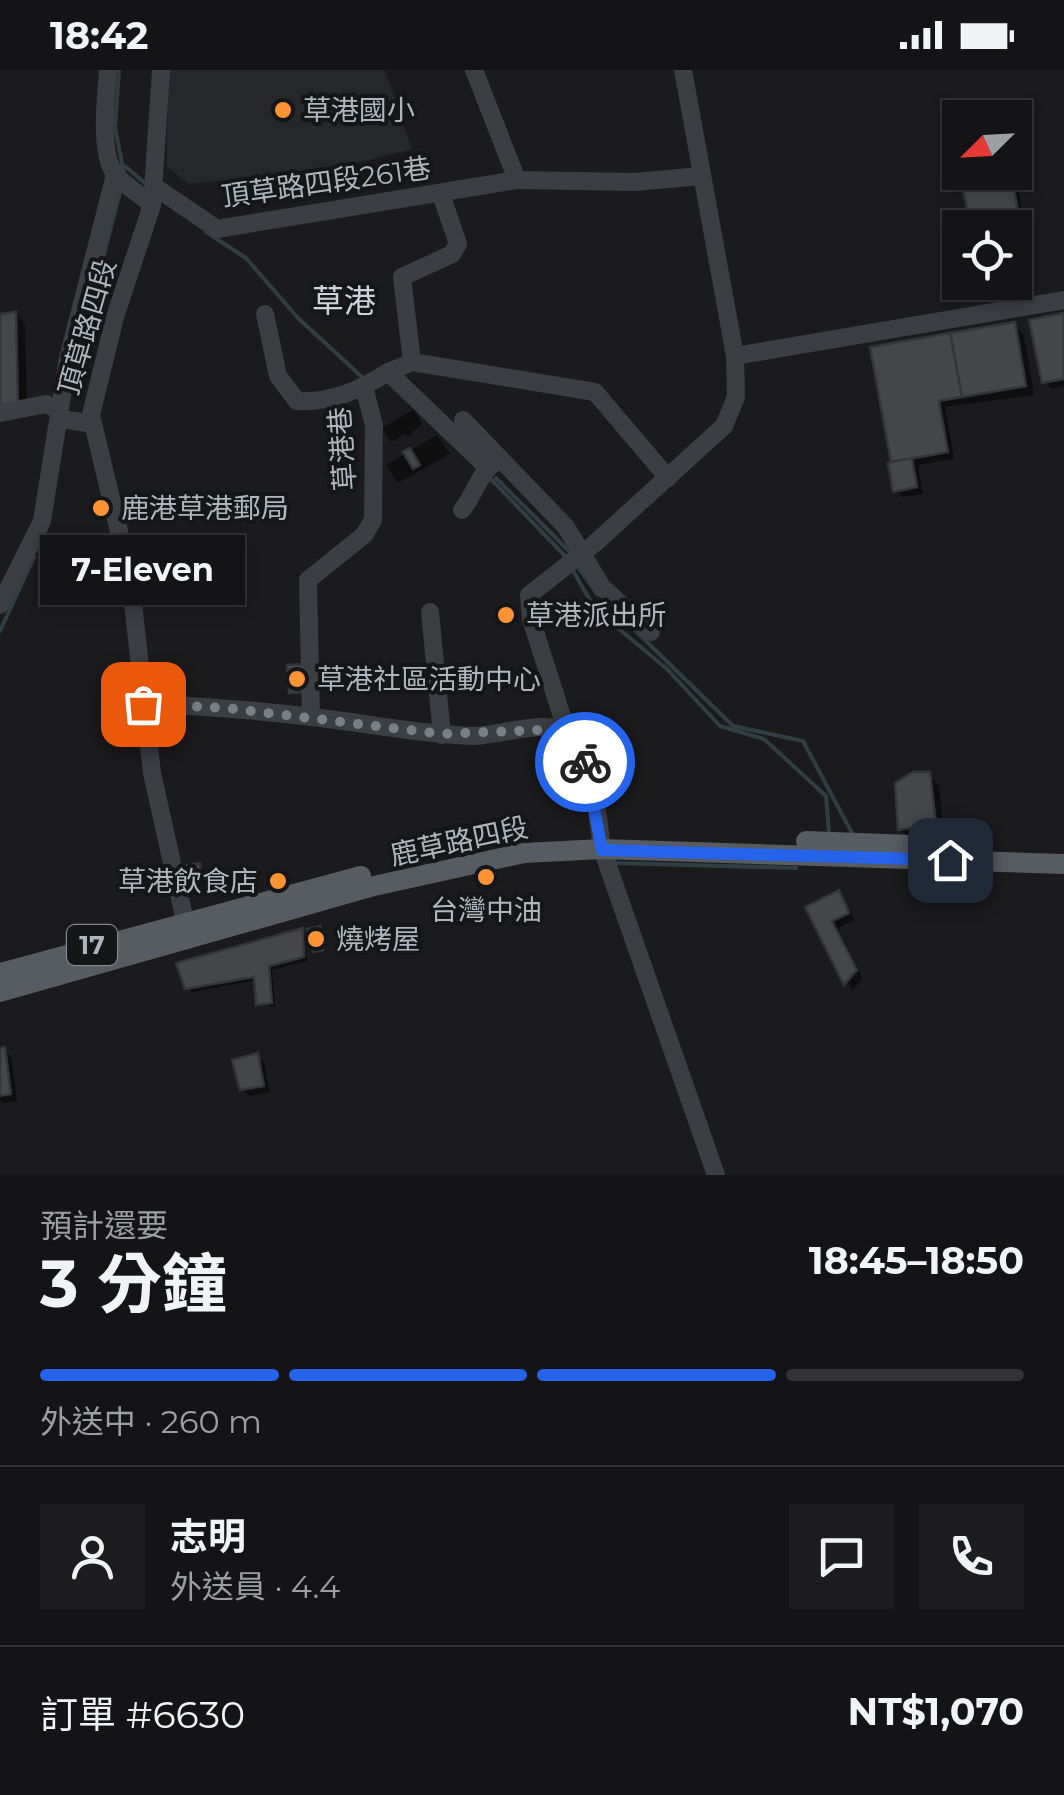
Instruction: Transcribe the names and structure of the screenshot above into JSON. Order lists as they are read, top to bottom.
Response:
{
  "streets": {
    "main road": ["鹿草路四段", "17"],
    "street": ["頂草路四段261巷", "頂草路四段", "草港巷"]
  },
  "crossings": [
    ["頂草路四段261巷", "頂草路四段"],
    ["頂草路四段", "鹿草路四段"]
  ],
  "districts": ["草港"],
  "places": [
    "草港國小",
    "鹿港草港郵局",
    "草港派出所",
    "草港社區活動中心",
    "7-Eleven",
    "台灣中油",
    "草港飲食店",
    "燒烤屋"
  ],
  "north": "bottom left",
  "page": {
    "status": "18:42",
    "bubble": "7-Eleven",
    "heading": ["3 分鐘", "預計還要", "18:45–18:50"],
    "panel": [
      "志明",
      "外送員 · 4.4",
      "訂單 #6630",
      "NT$1,070"
    ],
    "bar": "外送中 · 260 m"
  }
}
